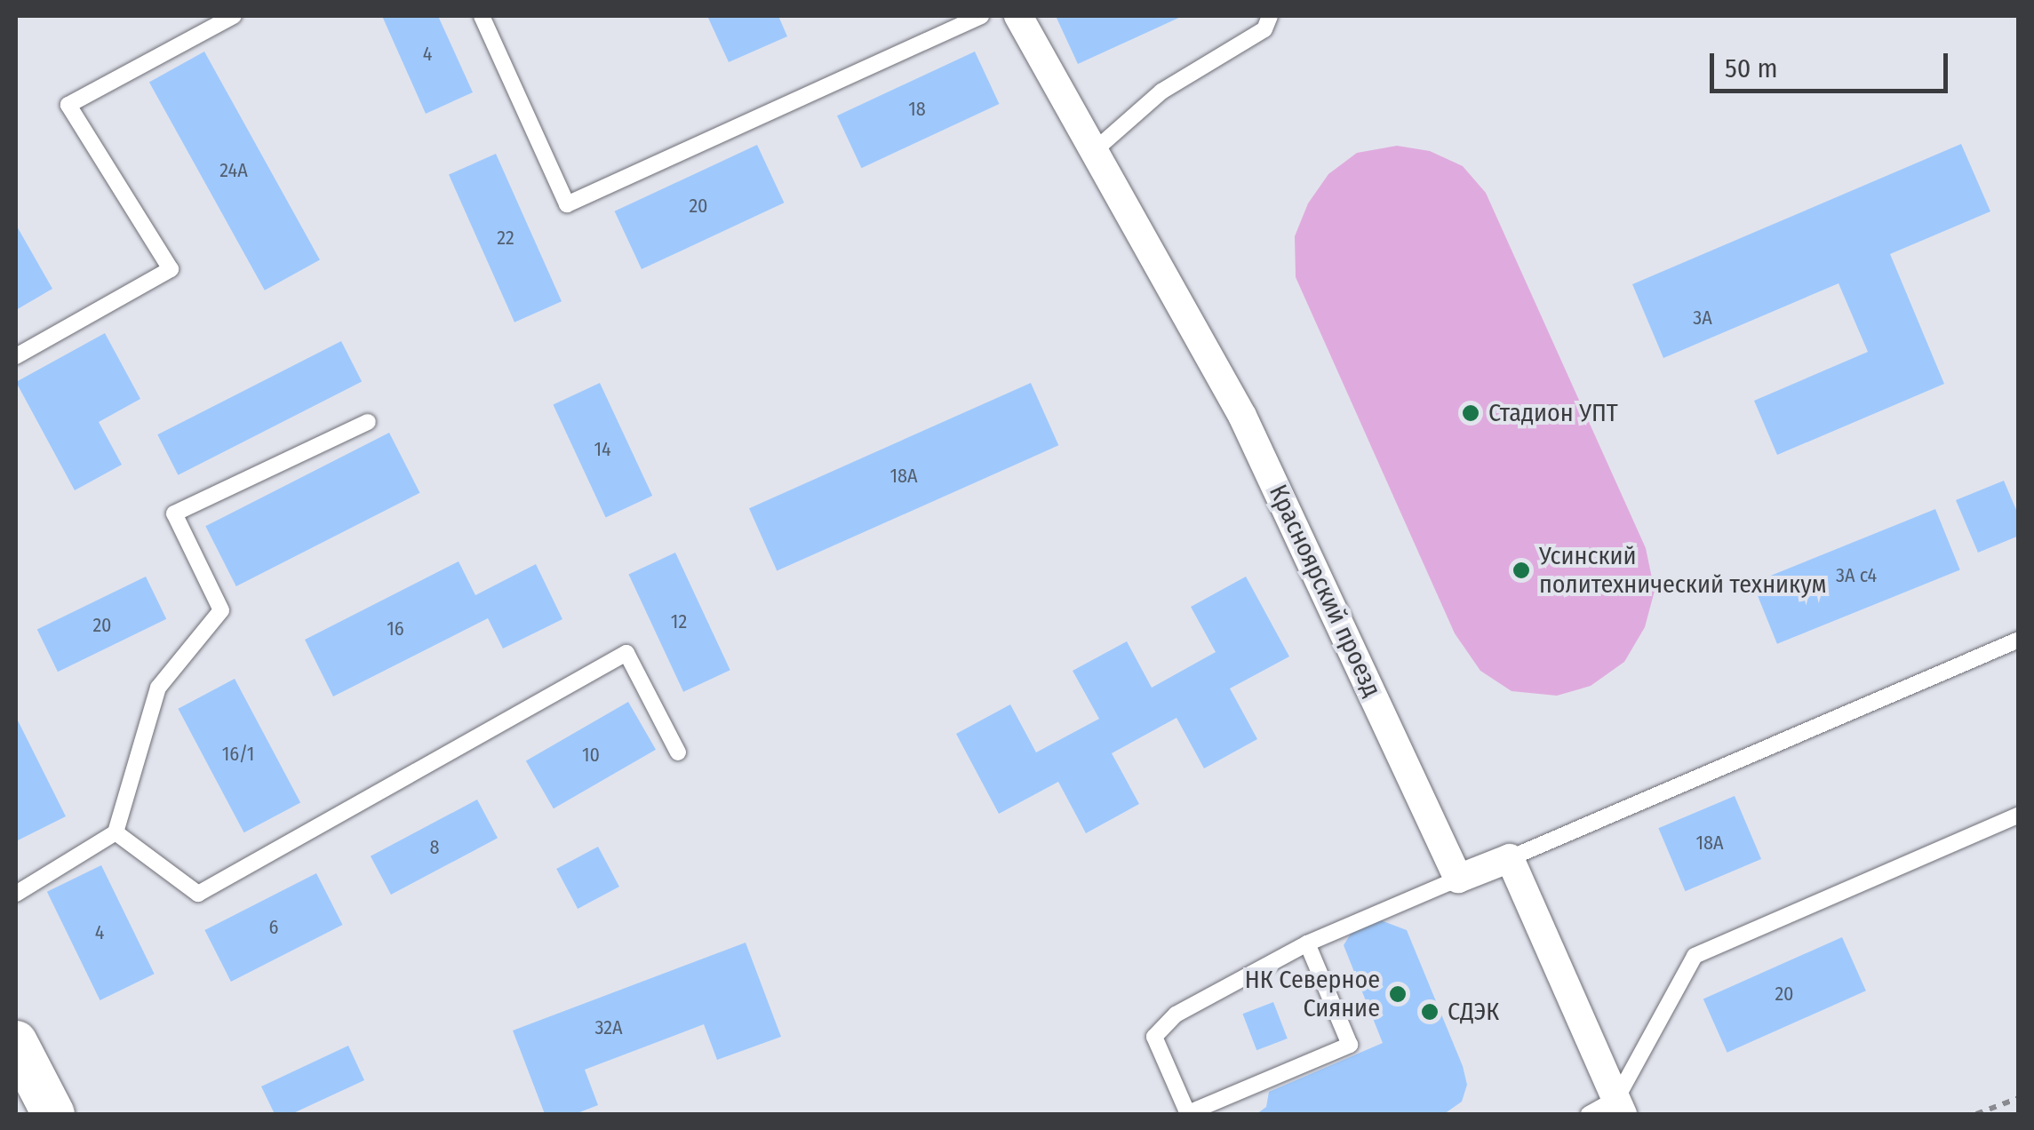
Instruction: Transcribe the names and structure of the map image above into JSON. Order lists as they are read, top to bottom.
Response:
{
  "streets": {
    "street": ["Красноярский проезд"]
  },
  "places": [
    "Стадион УПТ",
    "Усинский политехнический техникум",
    "НК Северное Сияние",
    "СДЭК"
  ],
  "house_numbers": [
    "4",
    "18",
    "24А",
    "20",
    "22",
    "3А",
    "14",
    "18А",
    "3А с4",
    "12",
    "20",
    "16",
    "16/1",
    "10",
    "18А",
    "8",
    "6",
    "4",
    "20",
    "32А"
  ],
  "scale_bar": "50 m"
}
